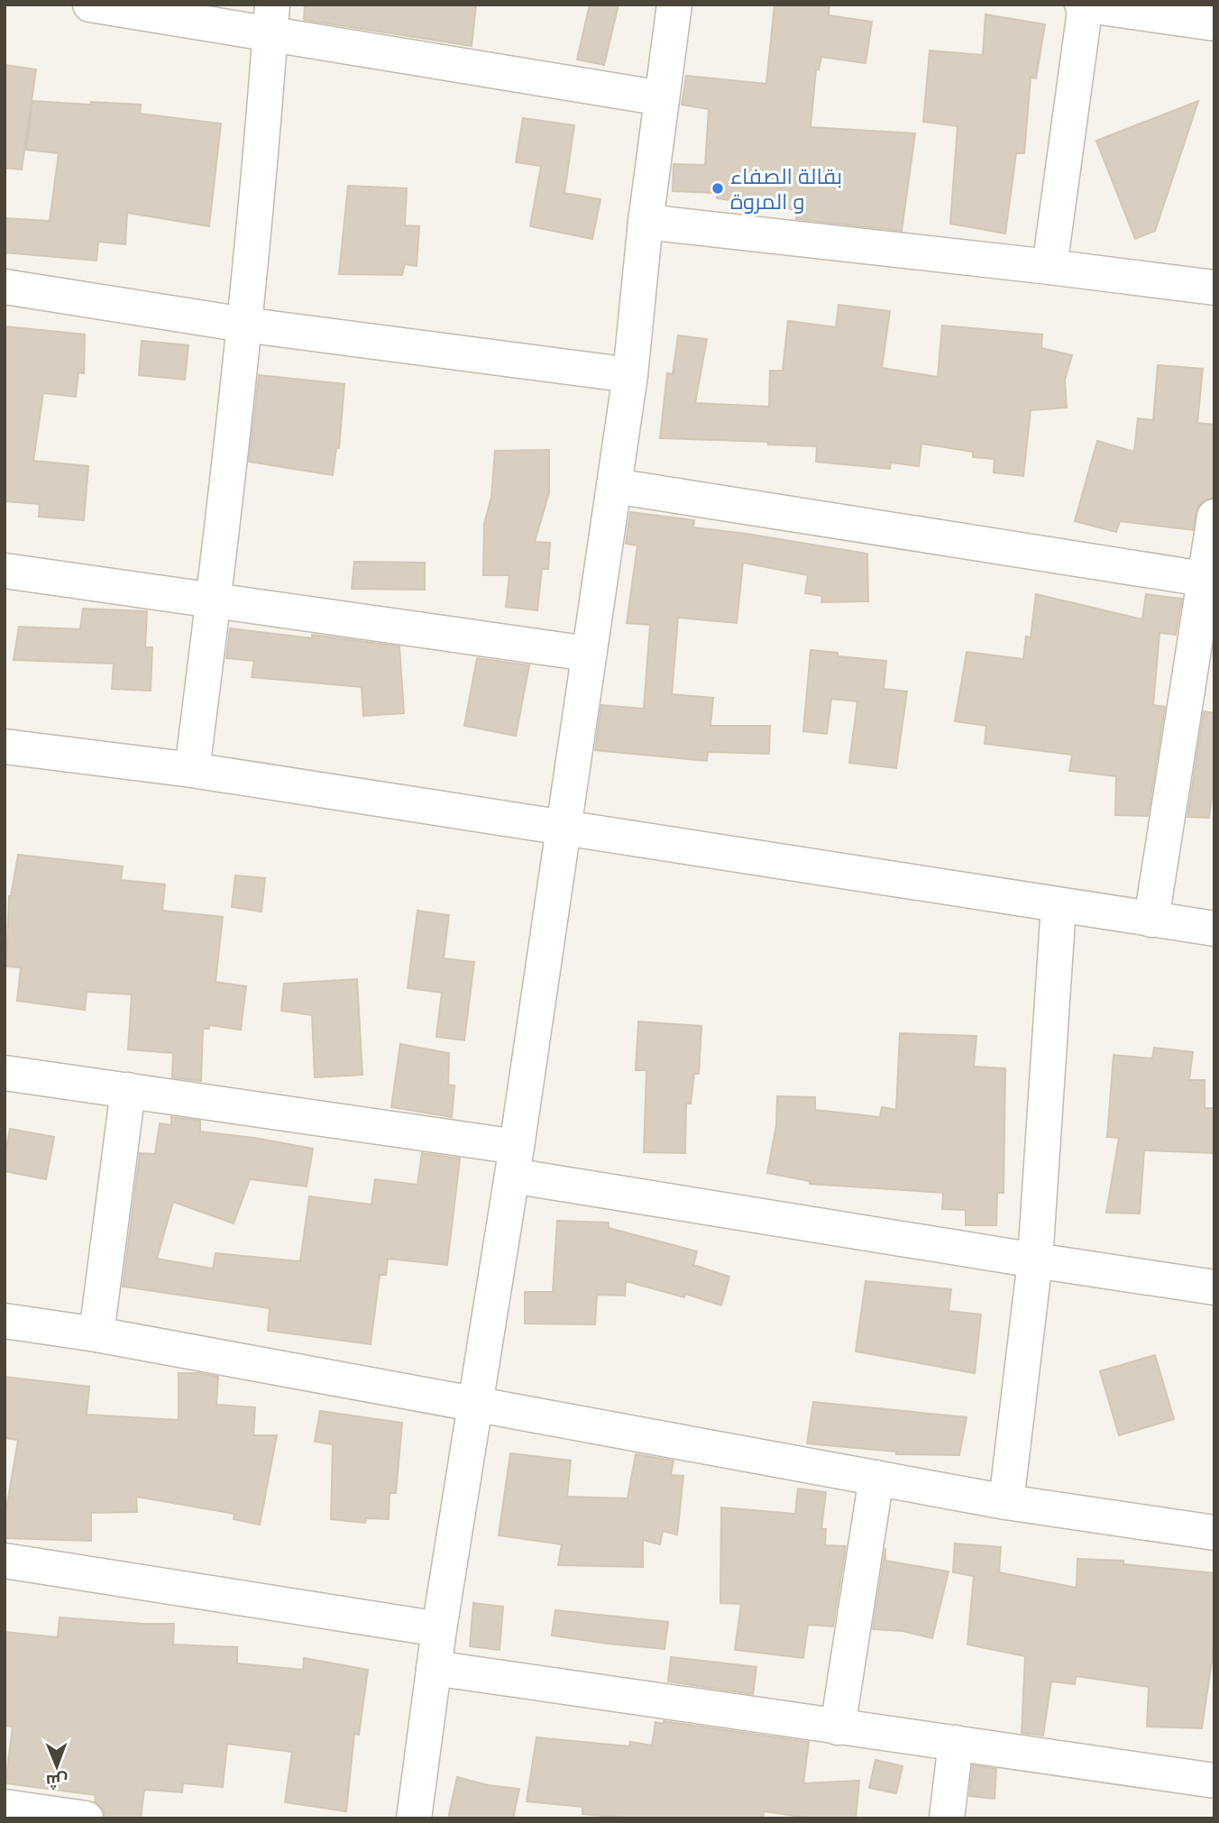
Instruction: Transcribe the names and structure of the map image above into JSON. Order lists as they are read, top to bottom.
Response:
{
  "places": ["بقالة الصفاء و المروة"],
  "north": "bottom"
}
